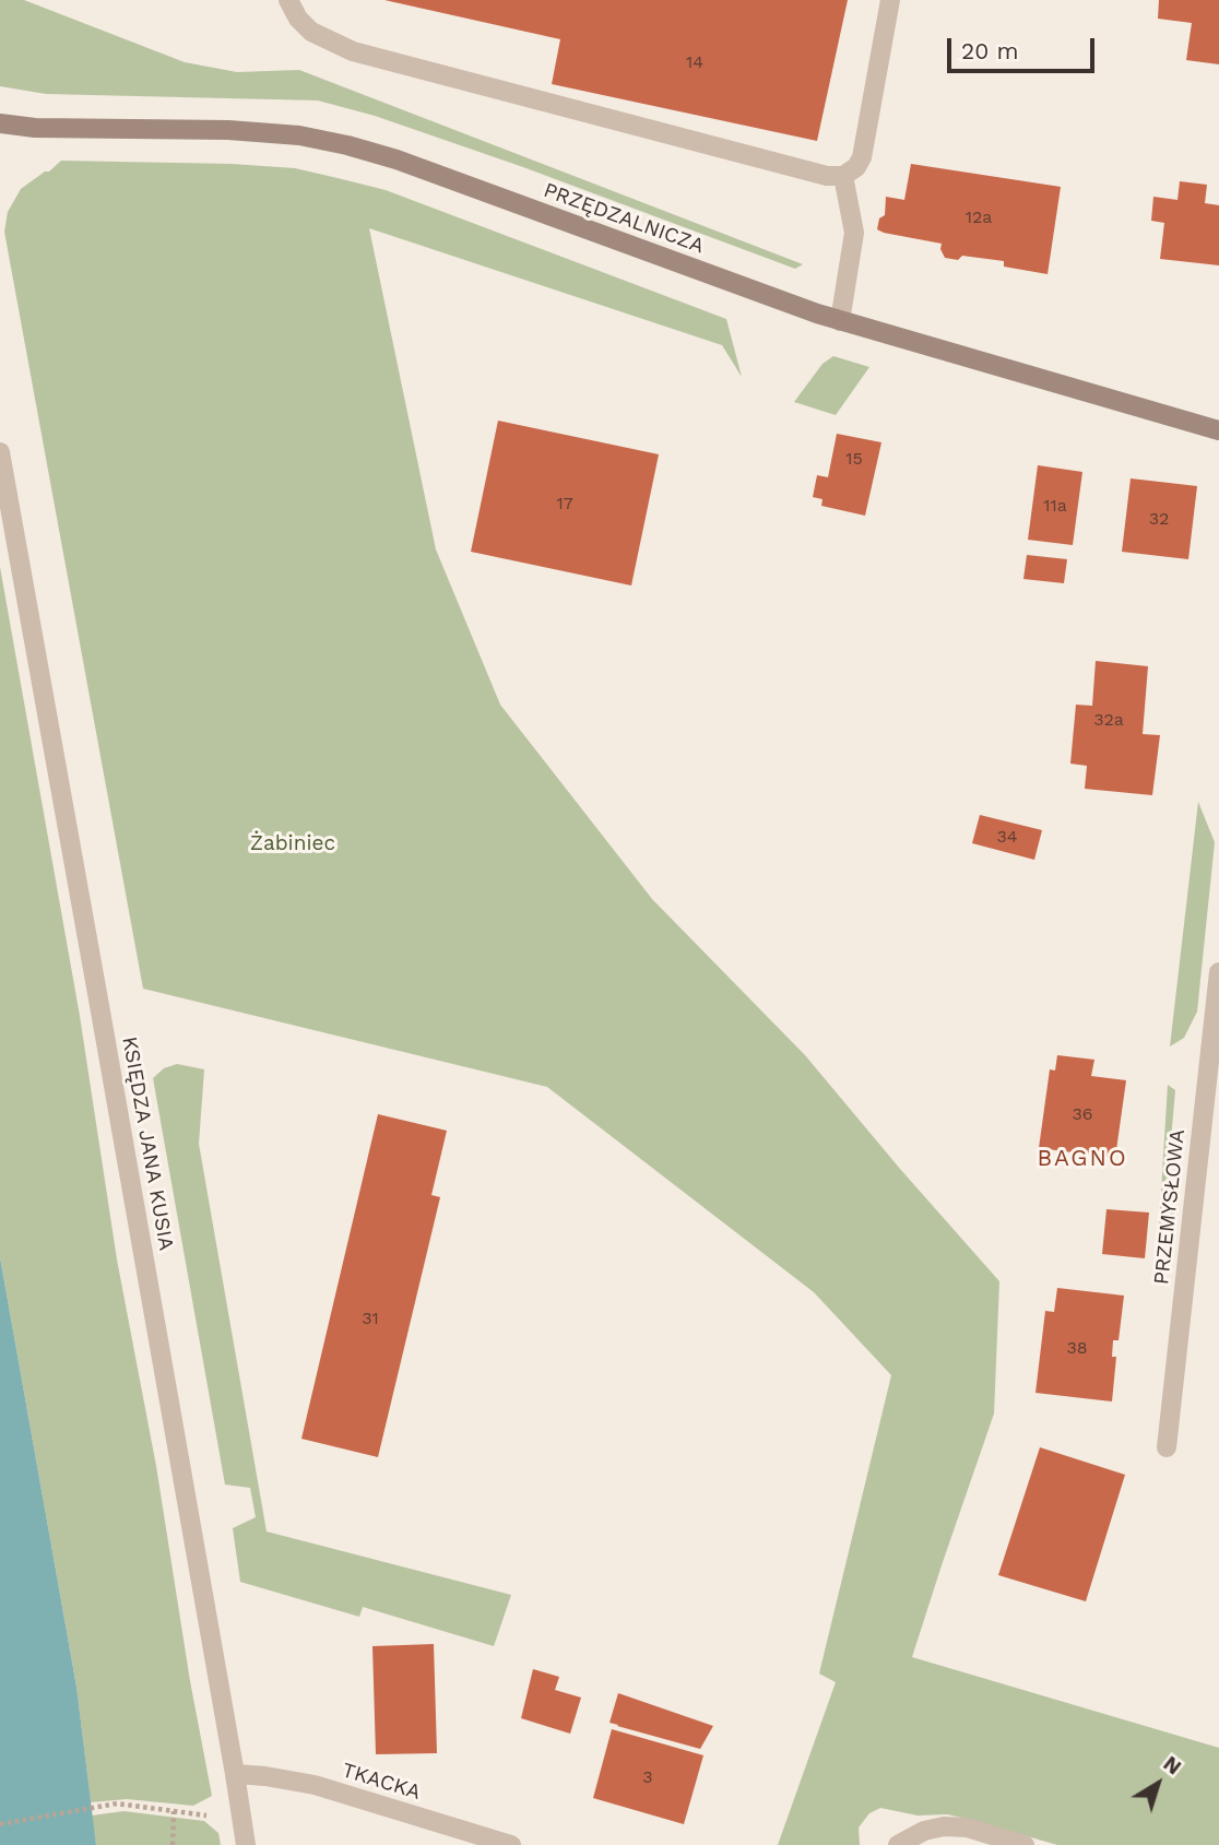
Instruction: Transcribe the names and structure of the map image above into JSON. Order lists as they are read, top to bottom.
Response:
{
  "streets": {
    "street": [
      "PRZĘDZALNICZA",
      "KSIĘDZA JANA KUSIA",
      "PRZEMYSŁOWA",
      "TKACKA"
    ]
  },
  "crossings": [
    ["KSIĘDZA JANA KUSIA", "TKACKA"]
  ],
  "districts": ["BAGNO"],
  "parks": ["Żabiniec"],
  "house_numbers": [
    "14",
    "12a",
    "15",
    "17",
    "11a",
    "32",
    "32a",
    "34",
    "36",
    "31",
    "38",
    "3"
  ],
  "scale_bar": "20 m",
  "north": "top right"
}
